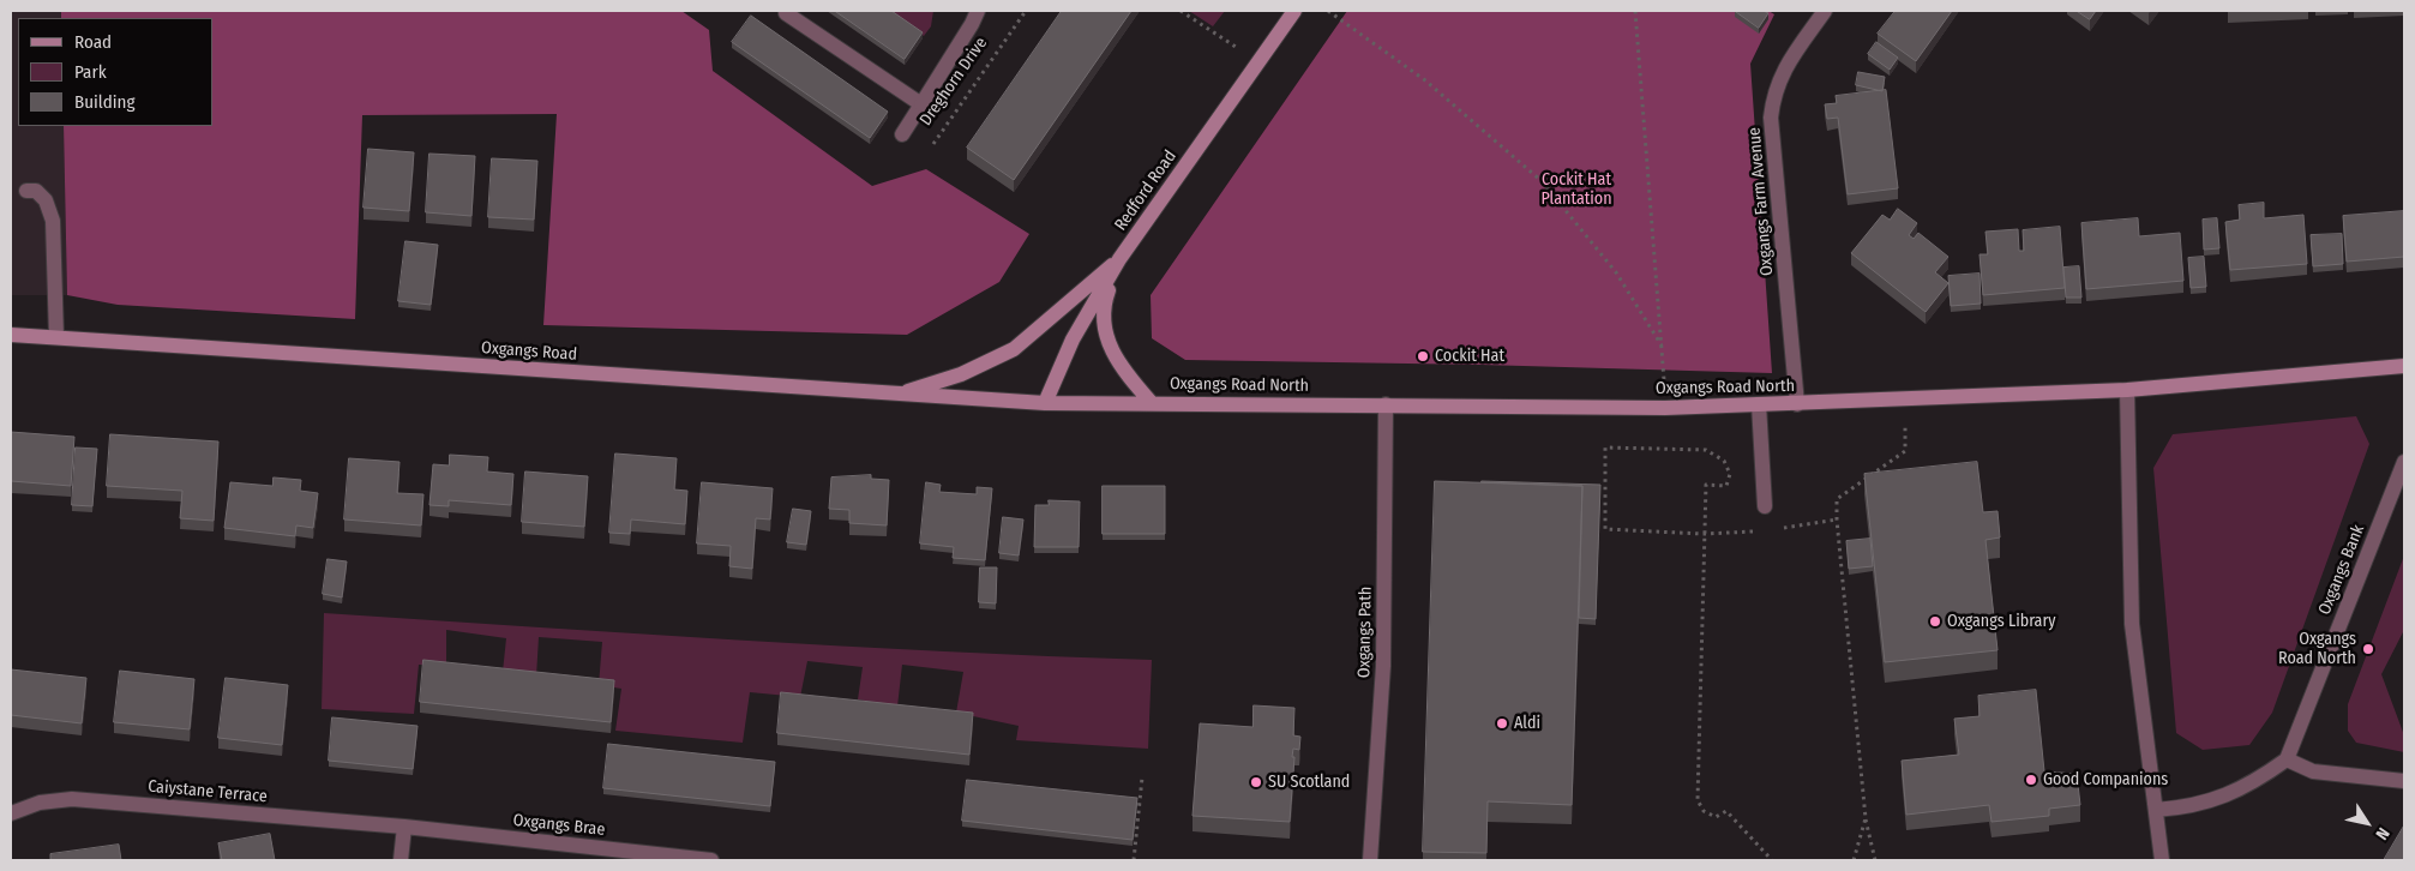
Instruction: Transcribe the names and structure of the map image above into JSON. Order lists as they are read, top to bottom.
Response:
{
  "streets": {
    "main road": ["Redford Road", "Oxgangs Road", "Oxgangs Road North"],
    "street": [
      "Dreghorn Drive",
      "Oxgangs Farm Avenue",
      "Oxgangs Bank",
      "Oxgangs Path",
      "Caiystane Terrace",
      "Oxgangs Brae"
    ]
  },
  "crossings": [
    ["Redford Road", "Oxgangs Road"],
    ["Redford Road", "Oxgangs Road North"],
    ["Oxgangs Farm Avenue", "Oxgangs Road North"],
    ["Oxgangs Road", "Oxgangs Road North"],
    ["Oxgangs Road North", "Oxgangs Path"],
    ["Caiystane Terrace", "Oxgangs Brae"]
  ],
  "parks": ["Cockit Hat Plantation"],
  "places": [
    "Cockit Hat",
    "Oxgangs Library",
    "Oxgangs Road North",
    "Aldi",
    "Good Companions",
    "SU Scotland"
  ],
  "legend": ["Road", "Park", "Building"],
  "north": "bottom right"
}
